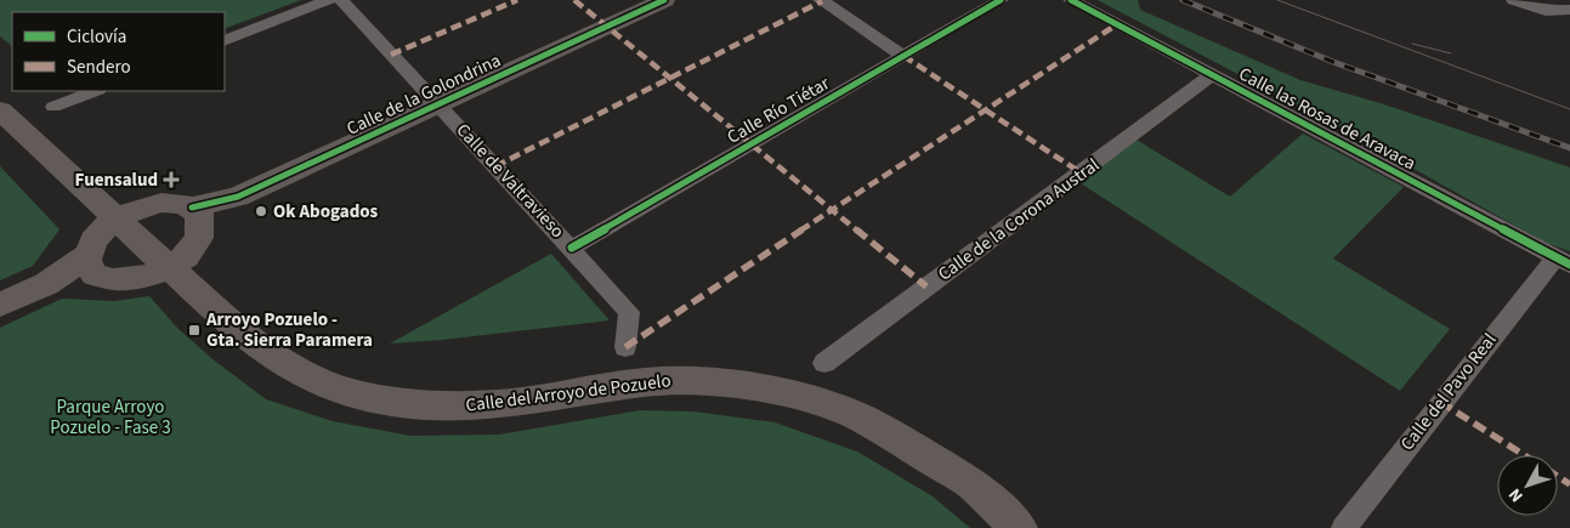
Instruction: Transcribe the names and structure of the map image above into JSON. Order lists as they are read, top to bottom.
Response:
{
  "streets": {
    "main road": ["Calle de la Golondrina", "Calle del Arroyo de Pozuelo"],
    "street": [
      "Calle Río Tiétar",
      "Calle las Rosas de Aravaca",
      "Calle de Valtravieso",
      "Calle de la Corona Austral",
      "Calle del Pavo Real"
    ]
  },
  "crossings": [
    ["Calle de la Golondrina", "Calle de Valtravieso"],
    ["Calle Río Tiétar", "Calle de Valtravieso"],
    ["Calle las Rosas de Aravaca", "Calle de la Corona Austral"],
    ["Calle las Rosas de Aravaca", "Calle del Pavo Real"]
  ],
  "parks": ["Parque Arroyo Pozuelo - Fase 3"],
  "places": {
    "health": ["Fuensalud"],
    "other": ["Ok Abogados"],
    "transit": ["Arroyo Pozuelo - Gta. Sierra Paramera"]
  },
  "legend": ["Ciclovía", "Sendero"],
  "north": "bottom left"
}
